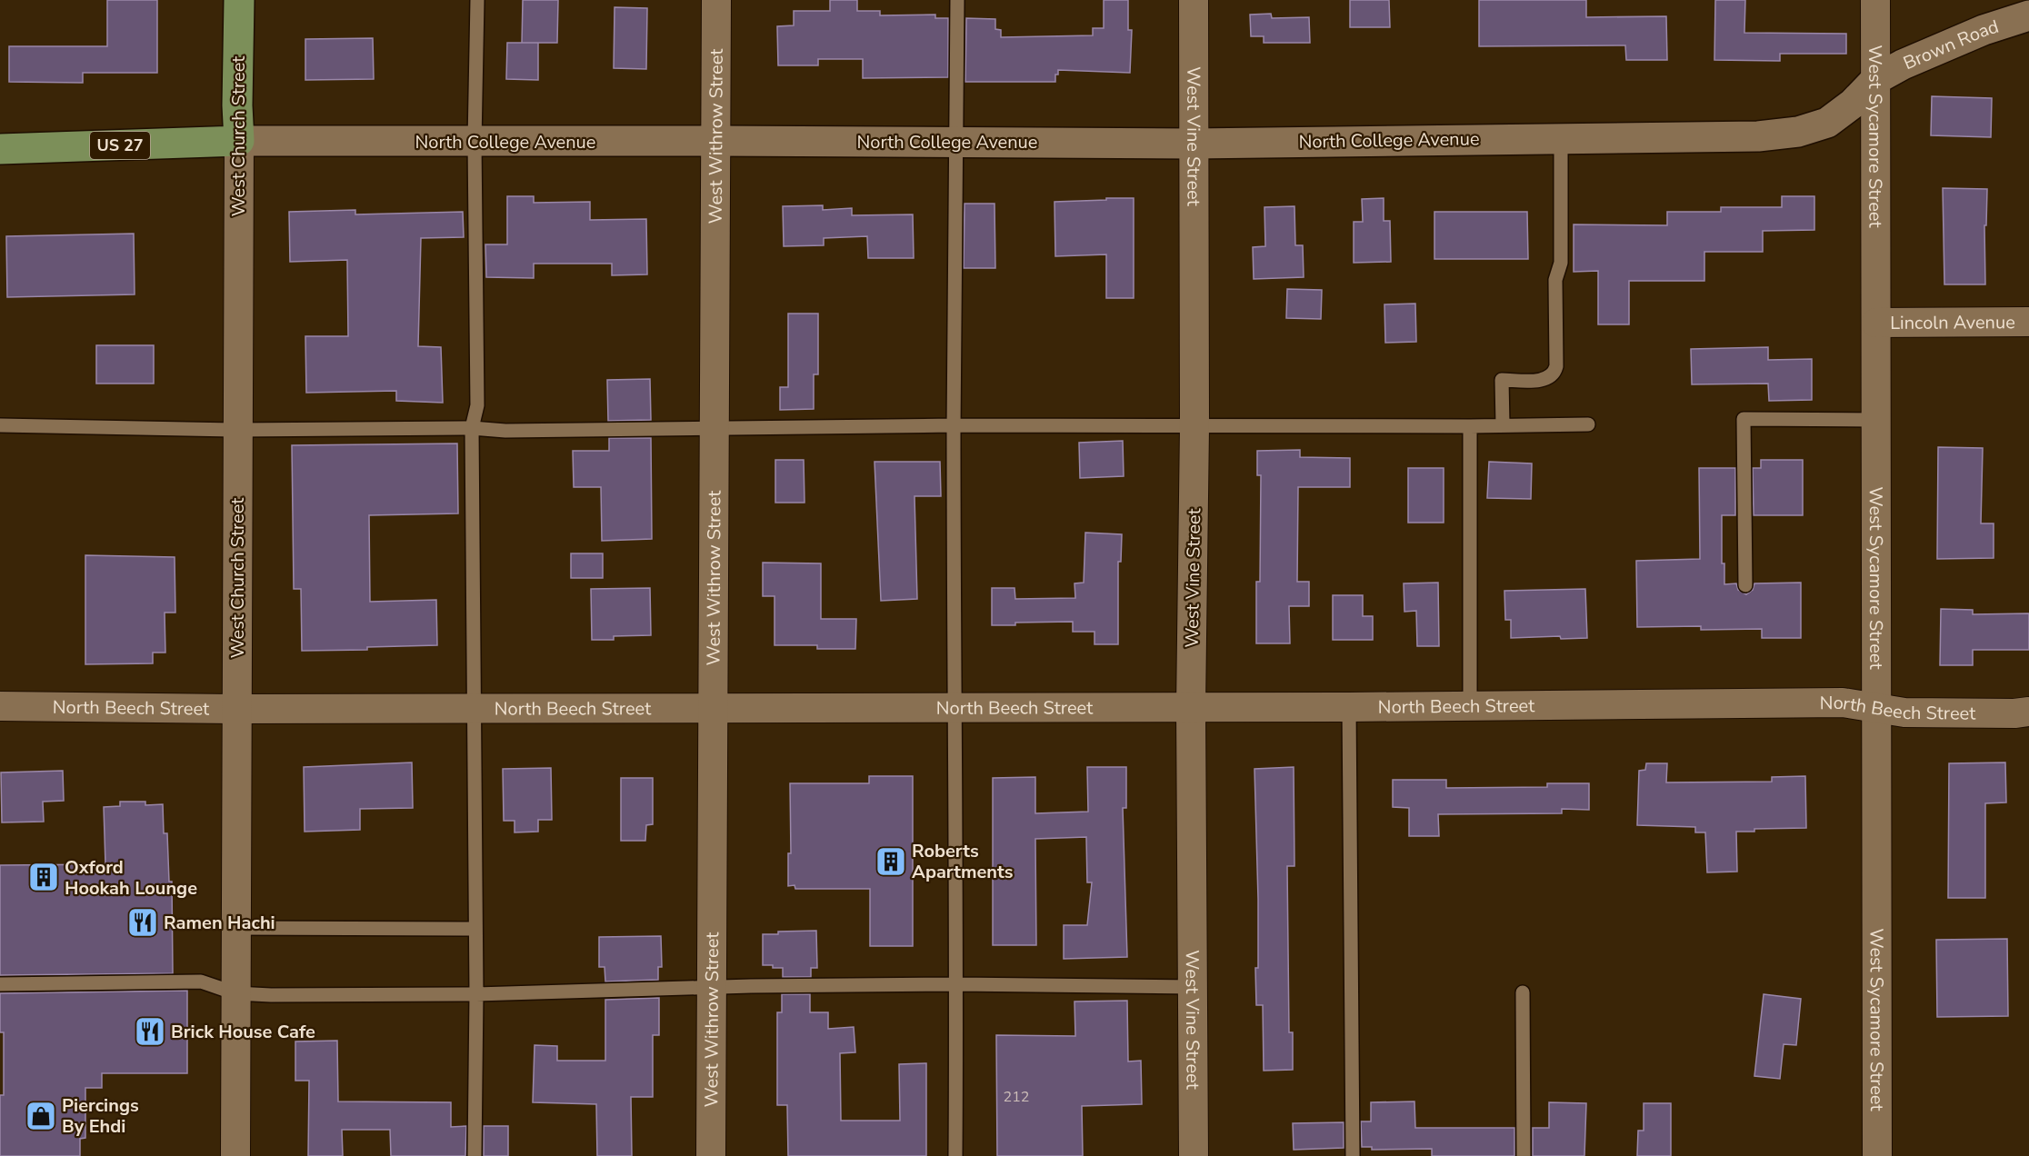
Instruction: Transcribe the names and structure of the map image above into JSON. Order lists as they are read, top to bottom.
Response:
{
  "streets": {
    "highway": ["West Church Street", "North College Avenue", "US 27"],
    "street": [
      "Brown Road",
      "West Withrow Street",
      "West Vine Street",
      "West Sycamore Street",
      "Lincoln Avenue",
      "North Beech Street"
    ]
  },
  "crossings": [
    ["Brown Road", "West Sycamore Street"],
    ["Brown Road", "North College Avenue"],
    ["West Church Street", "North College Avenue"],
    ["West Church Street", "North Beech Street"],
    ["West Withrow Street", "North College Avenue"],
    ["West Withrow Street", "North Beech Street"],
    ["West Vine Street", "North College Avenue"],
    ["West Vine Street", "North Beech Street"],
    ["West Sycamore Street", "North College Avenue"],
    ["West Sycamore Street", "Lincoln Avenue"],
    ["West Sycamore Street", "North Beech Street"]
  ],
  "places": {
    "building": ["Roberts Apartments", "Oxford Hookah Lounge"],
    "restaurant": ["Ramen Hachi", "Brick House Cafe"],
    "shop": ["Piercings By Ehdi"]
  },
  "house_numbers": ["212"]
}
